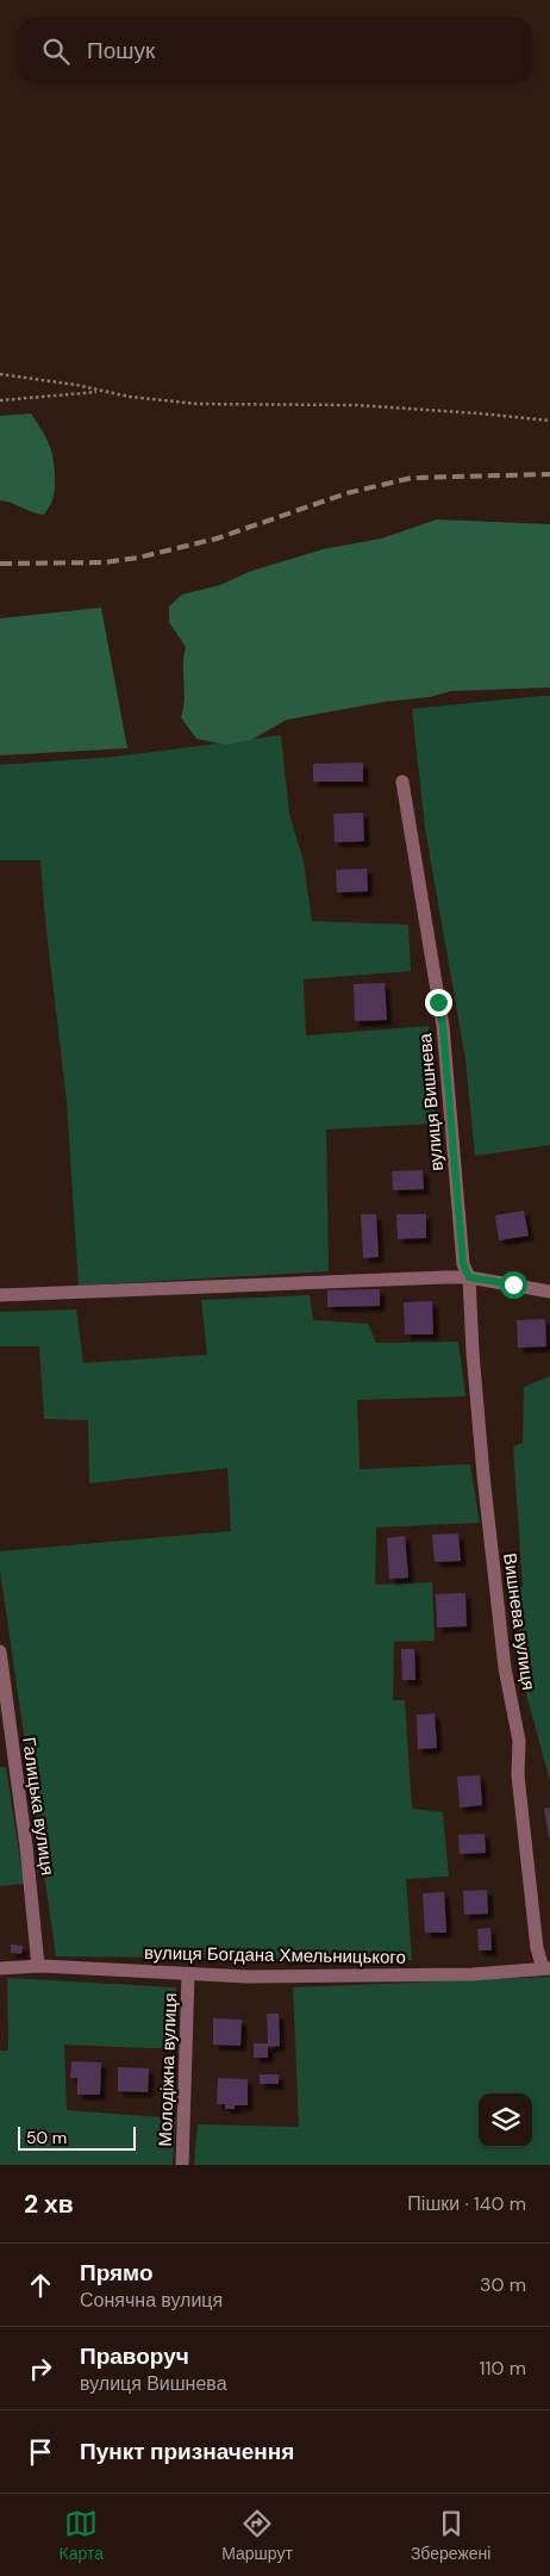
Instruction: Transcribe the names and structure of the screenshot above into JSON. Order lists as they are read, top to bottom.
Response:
{
  "streets": {
    "street": [
      "вулиця Вишнева",
      "Вишнева вулиця",
      "Галицька вулиця",
      "вулиця Богдана Хмельницького",
      "Молодіжна вулиця"
    ]
  },
  "crossings": [
    ["вулиця Вишнева", "Вишнева вулиця"],
    ["Вишнева вулиця", "вулиця Богдана Хмельницького"],
    ["Галицька вулиця", "вулиця Богдана Хмельницького"],
    ["вулиця Богдана Хмельницького", "Молодіжна вулиця"]
  ],
  "scale_bar": "50 m",
  "page": {
    "search": "Пошук",
    "scale": "50 m",
    "heading": ["2 хв", "Пішки · 140 m"],
    "list": [
      ["Прямо", "Сонячна вулиця", "30 m"],
      ["Праворуч", "вулиця Вишнева", "110 m"],
      "Пункт призначення"
    ],
    "nav": ["Карта", "Маршрут", "Збережені"]
  }
}
